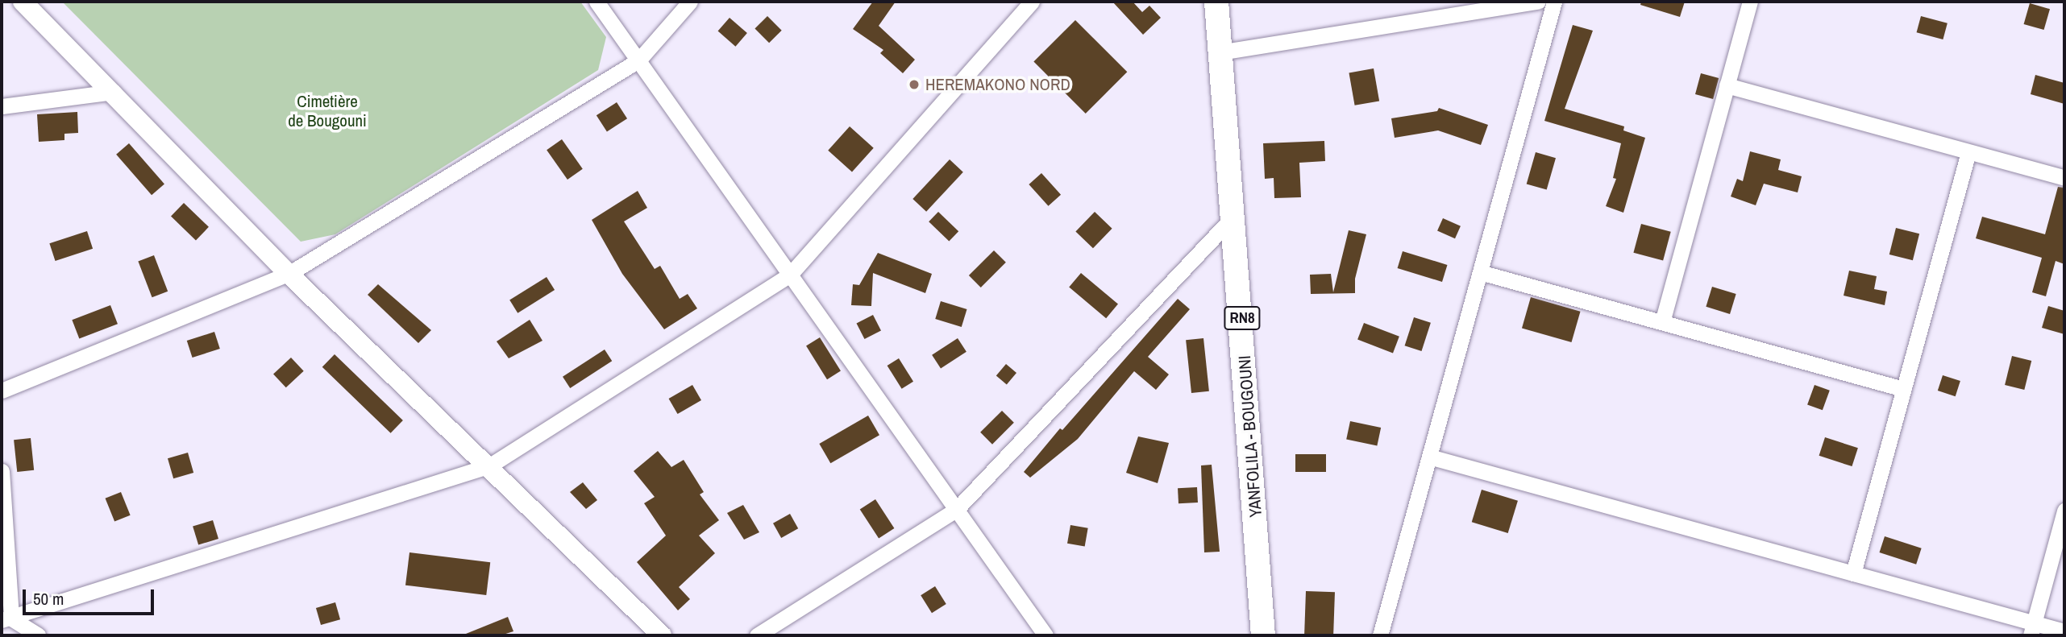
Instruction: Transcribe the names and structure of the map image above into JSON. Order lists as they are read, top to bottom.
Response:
{
  "streets": {
    "main road": ["RN8", "YANFOLILA - BOUGOUNI"]
  },
  "parks": ["Cimetière de Bougouni"],
  "places": ["HEREMAKONO NORD"],
  "scale_bar": "50 m"
}
